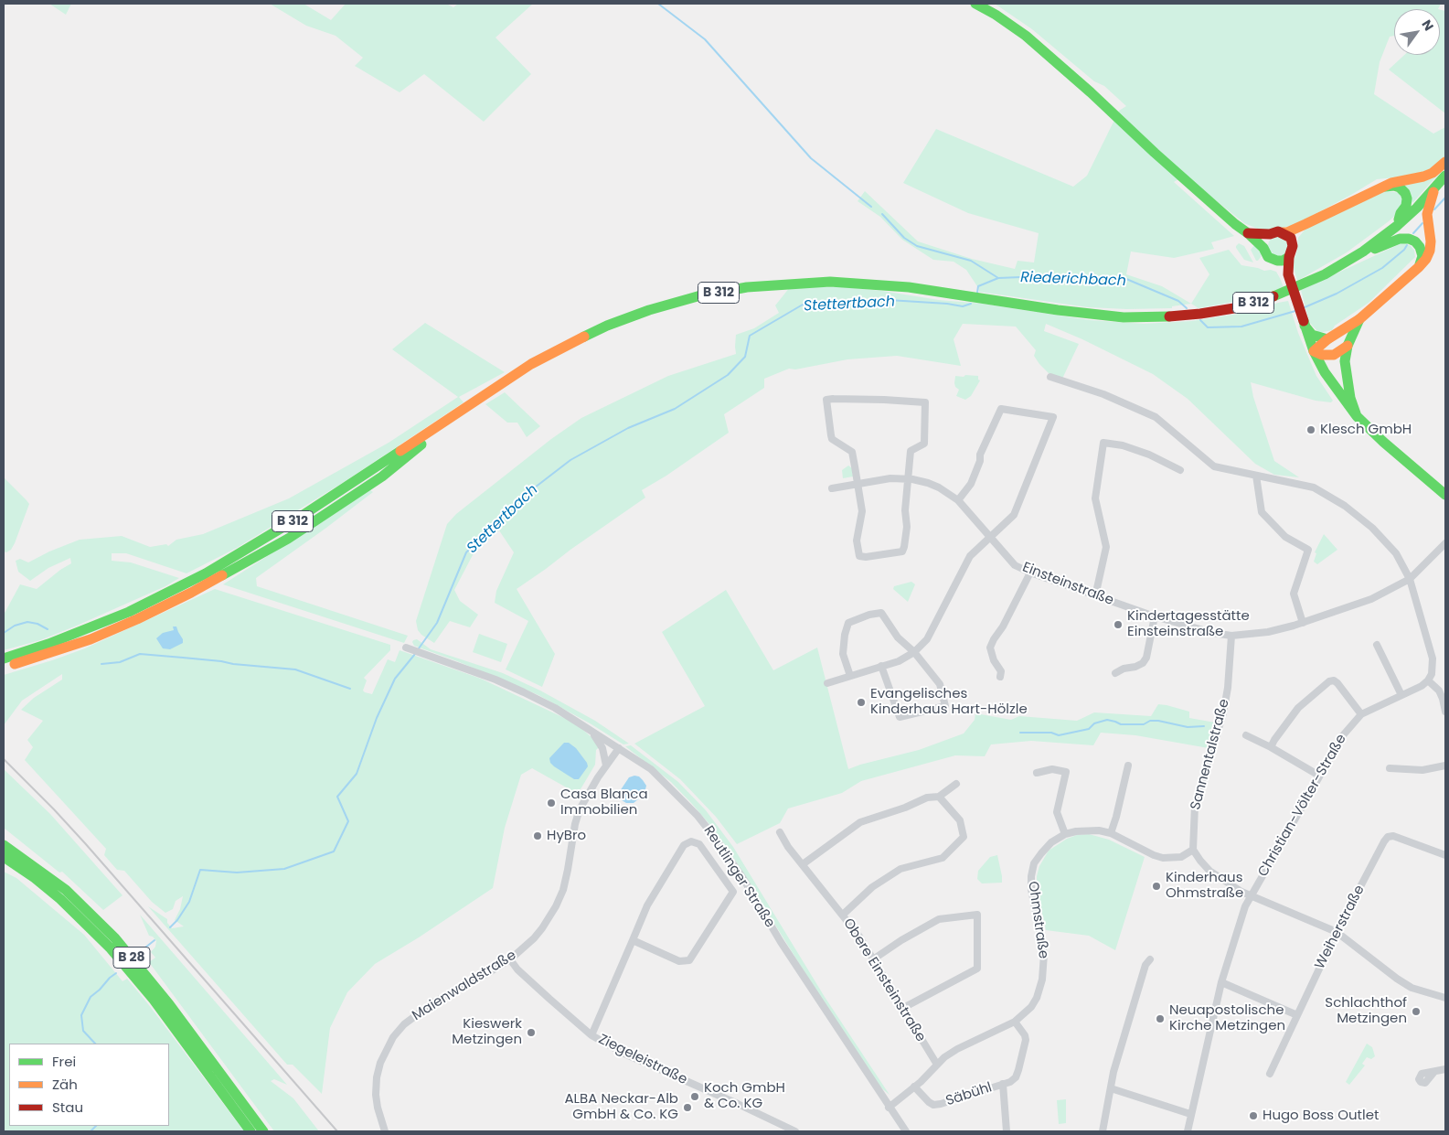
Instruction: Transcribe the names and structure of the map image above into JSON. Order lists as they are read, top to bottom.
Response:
{
  "streets": {
    "main road": ["B 312", "B 28"],
    "street": [
      "Einsteinstraße",
      "Sannentalstraße",
      "Christian-Völter-Straße",
      "Reutlinger Straße",
      "Ohmstraße",
      "Weiherstraße",
      "Obere Einsteinstraße",
      "Maienwaldstraße",
      "Ziegeleistraße",
      "Säbühl"
    ]
  },
  "crossings": [
    ["Einsteinstraße", "Sannentalstraße"],
    ["Sannentalstraße", "Ohmstraße"],
    ["Reutlinger Straße", "Ohmstraße"],
    ["Reutlinger Straße", "Maienwaldstraße"],
    ["Ohmstraße", "Obere Einsteinstraße"],
    ["Ohmstraße", "Säbühl"],
    ["Maienwaldstraße", "Ziegeleistraße"]
  ],
  "water": ["Riederichbach", "Stettertbach"],
  "places": [
    "Klesch GmbH",
    "Kindertagesstätte Einsteinstraße",
    "Evangelisches Kinderhaus Hart-Hölzle",
    "Casa Blanca Immobilien",
    "HyBro",
    "Kinderhaus Ohmstraße",
    "Schlachthof Metzingen",
    "Neuapostolische Kirche Metzingen",
    "Kieswerk Metzingen",
    "Koch GmbH & Co. KG",
    "ALBA Neckar-Alb GmbH & Co. KG",
    "Hugo Boss Outlet"
  ],
  "legend": ["Frei", "Zäh", "Stau"],
  "north": "top right"
}
